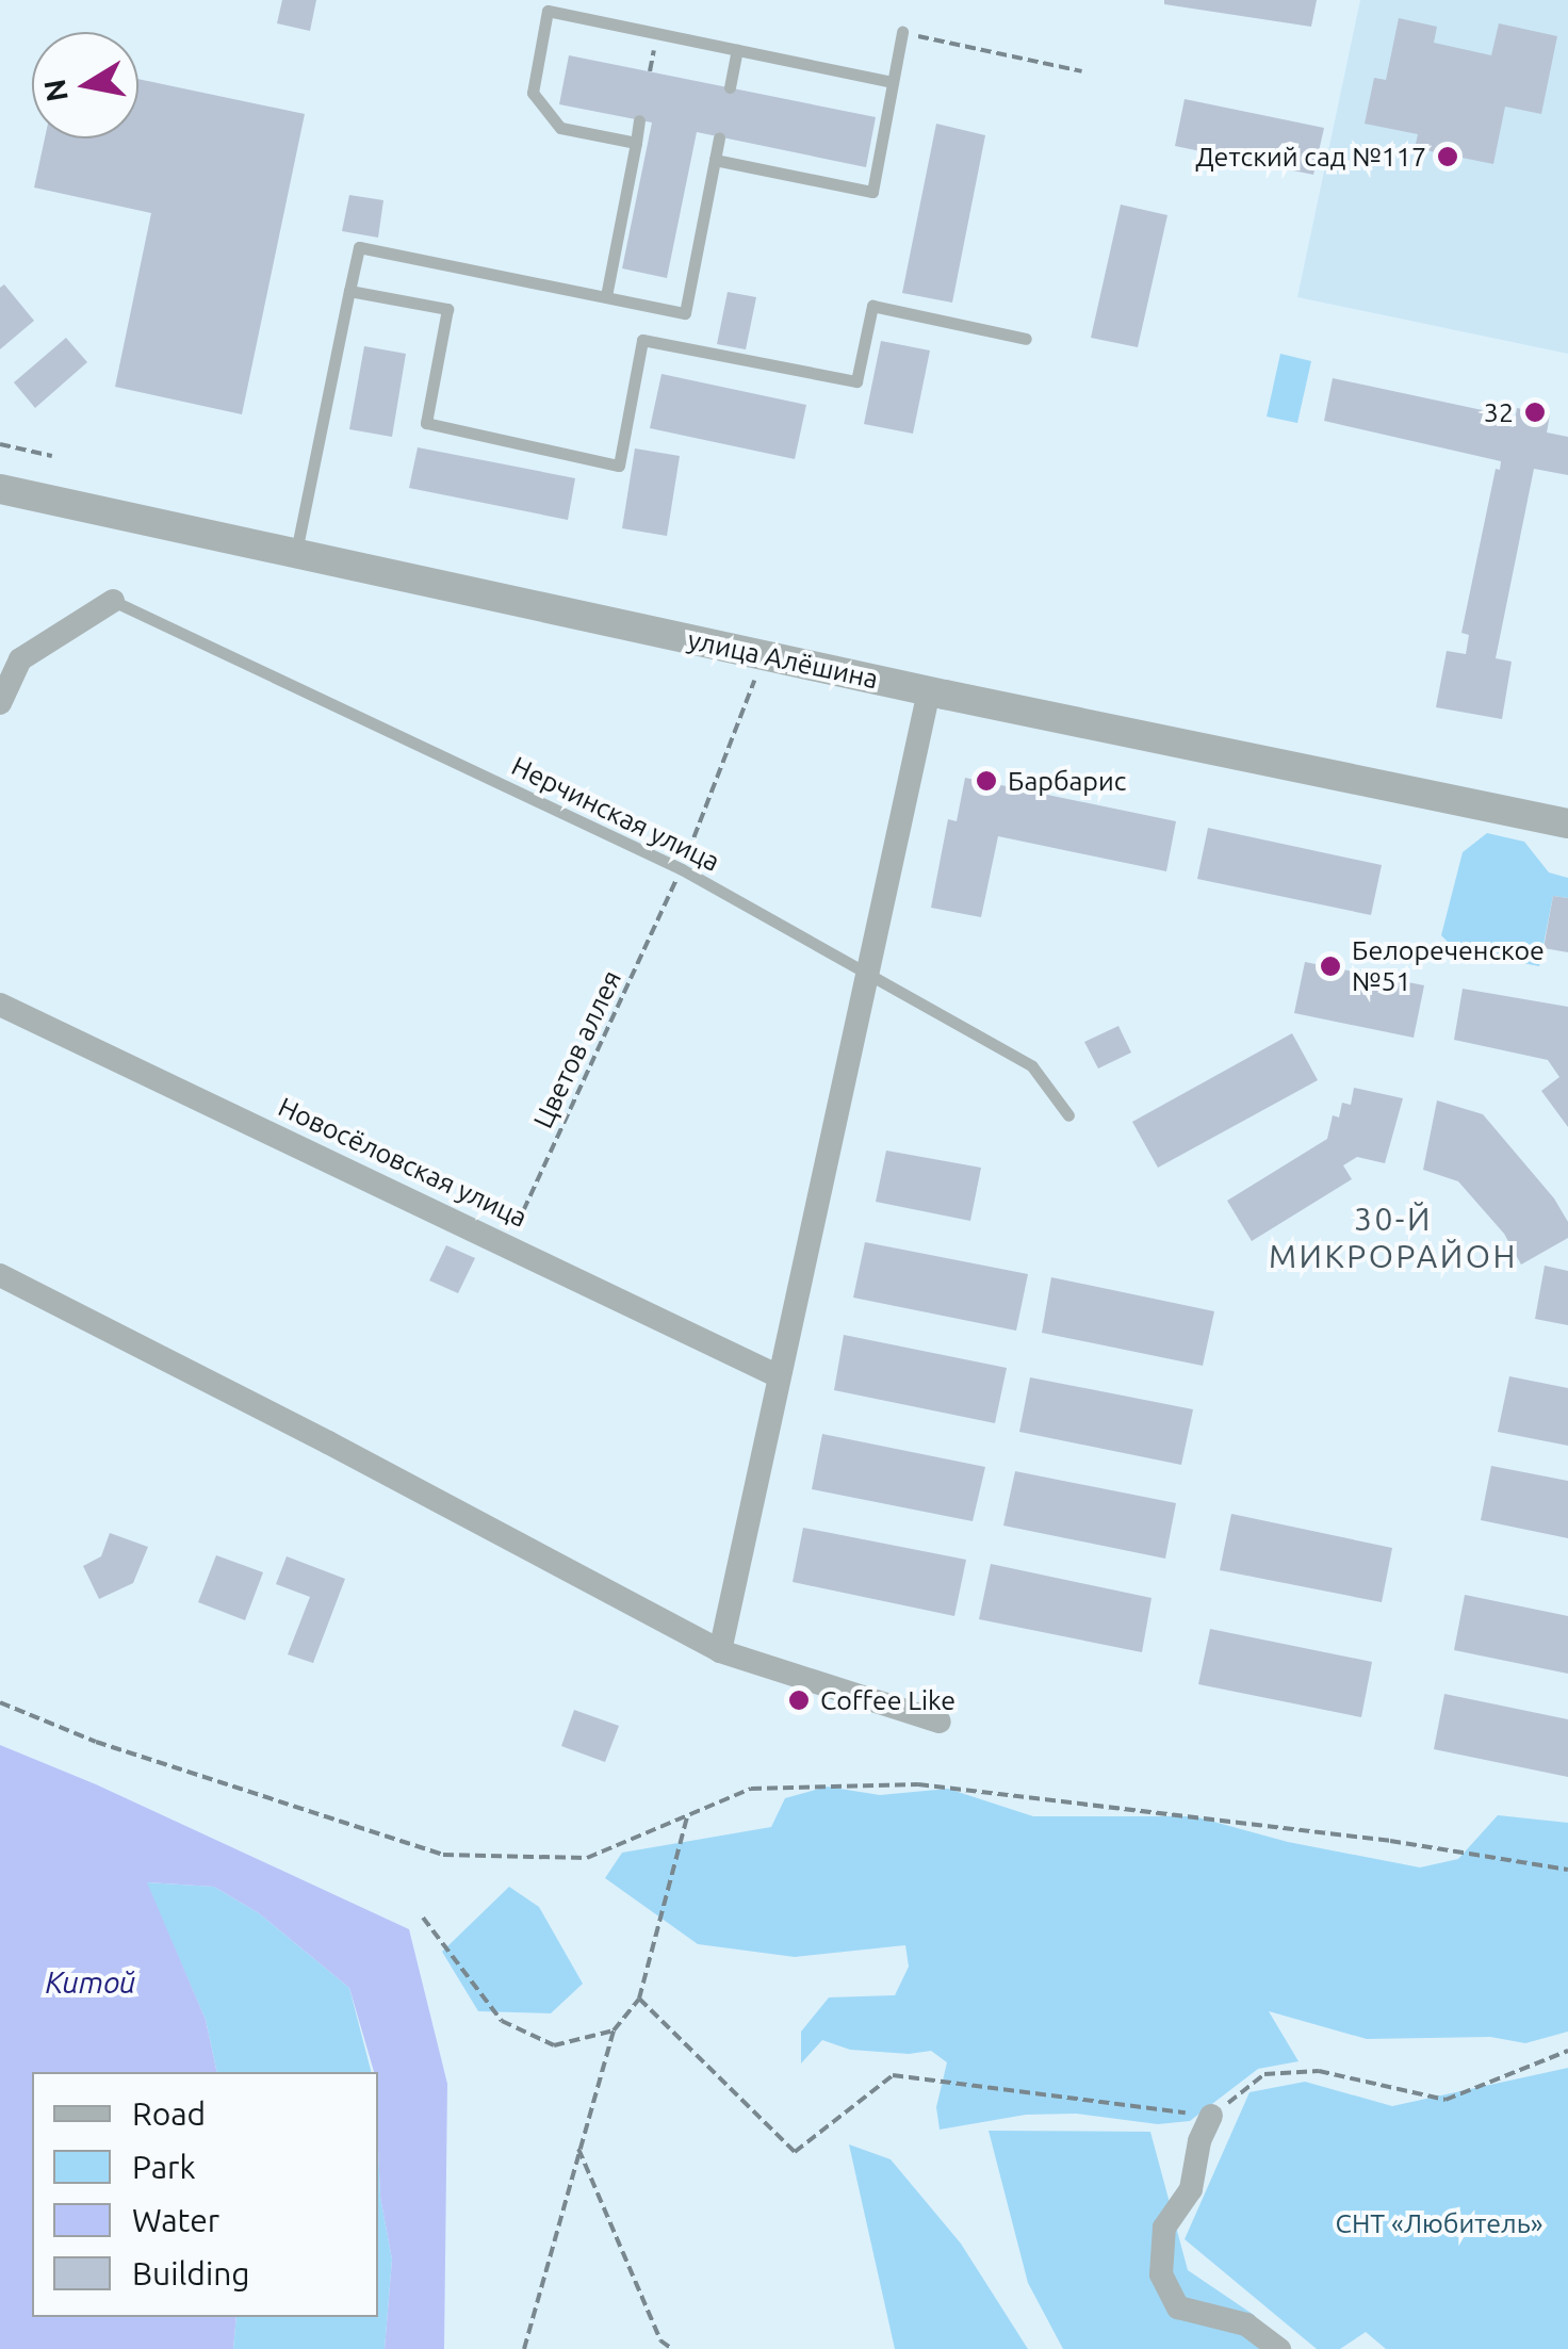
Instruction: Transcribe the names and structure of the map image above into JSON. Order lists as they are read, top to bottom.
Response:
{
  "streets": {
    "street": ["улица Алёшина", "Новосёловская улица"],
    "lane": ["Нерчинская улица"],
    "path": ["Цветов аллея"]
  },
  "crossings": [
    ["Нерчинская улица", "Цветов аллея"],
    ["Цветов аллея", "Новосёловская улица"]
  ],
  "districts": ["30-Й МИКРОРАЙОН"],
  "water": ["Китой"],
  "parks": ["СНТ «Любитель»"],
  "places": [
    "Детский сад №117",
    "32",
    "Барбарис",
    "Белореченское №51",
    "Coffee Like"
  ],
  "legend": [
    "Road",
    "Park",
    "Water",
    "Building"
  ],
  "north": "left"
}
